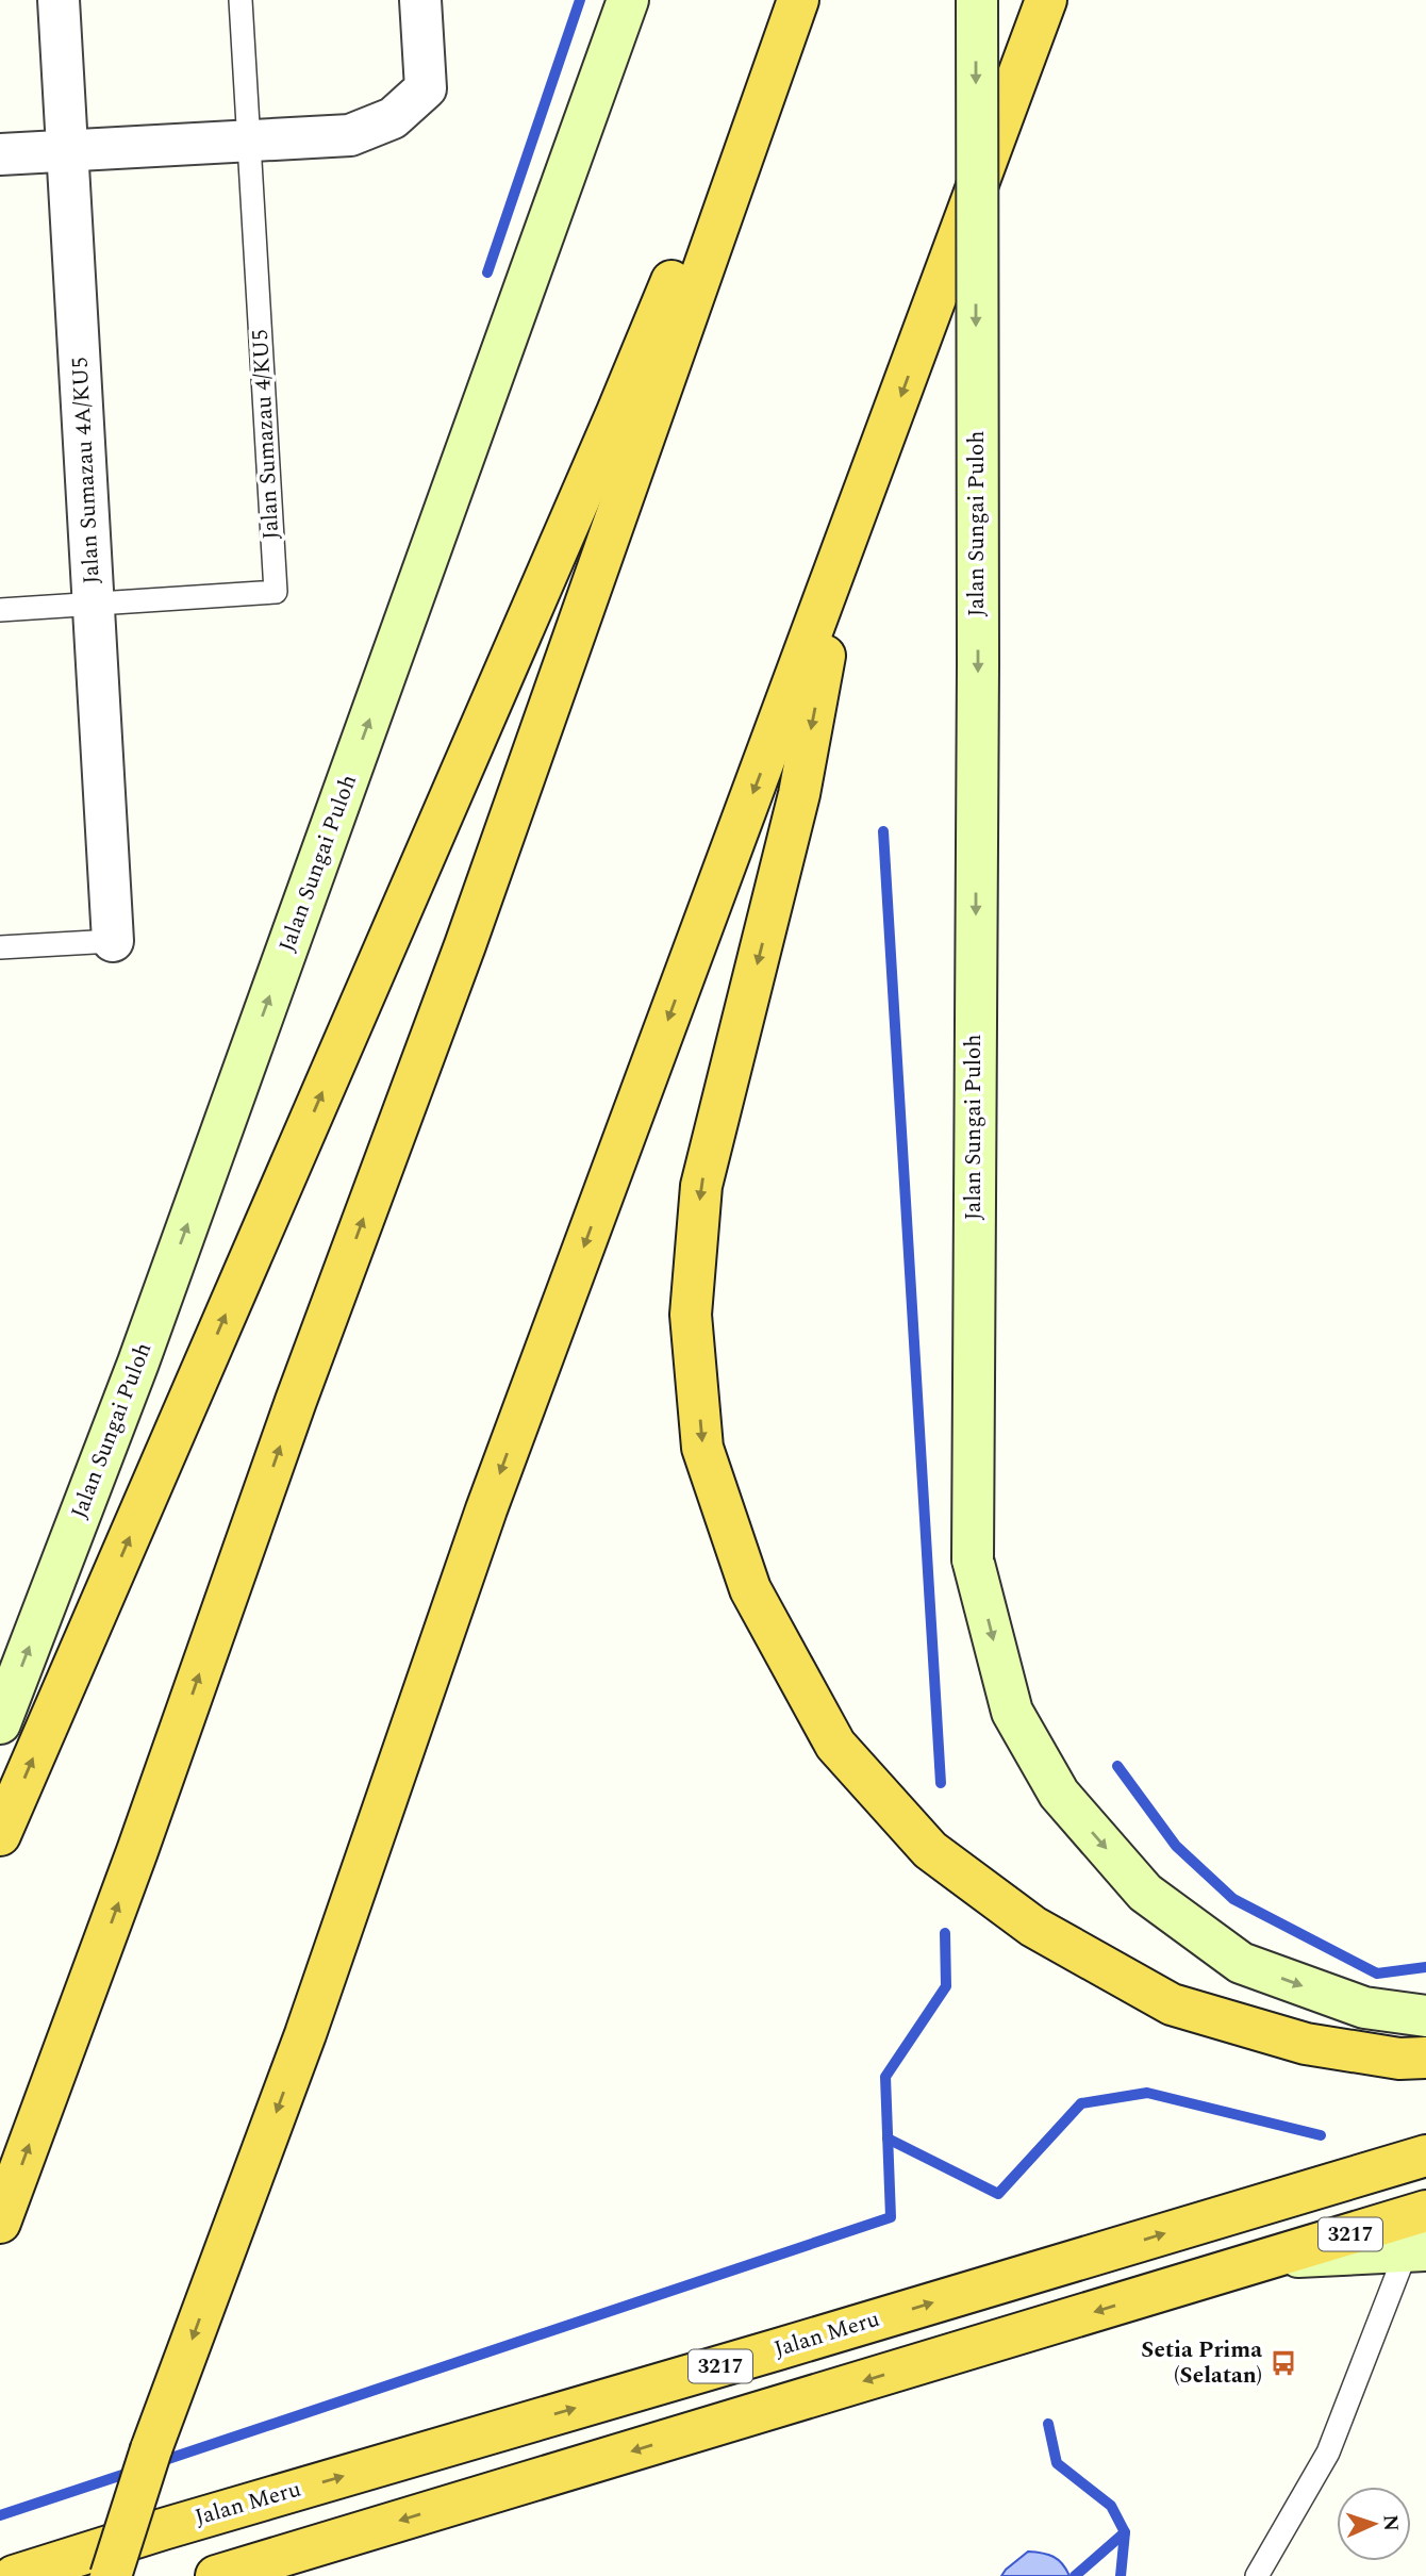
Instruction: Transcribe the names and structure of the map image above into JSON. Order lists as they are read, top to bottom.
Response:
{
  "streets": {
    "highway": ["3217", "Jalan Meru"],
    "street": ["Jalan Sumazau 4A/KU5", "Jalan Sungai Puloh"],
    "lane": ["Jalan Sumazau 4/KU5"]
  },
  "crossings": [
    ["Jalan Sumazau 4/KU5", "Jalan Sumazau 4A/KU5"]
  ],
  "places": {
    "bus stop": ["Setia Prima (Selatan)"]
  },
  "north": "right"
}
